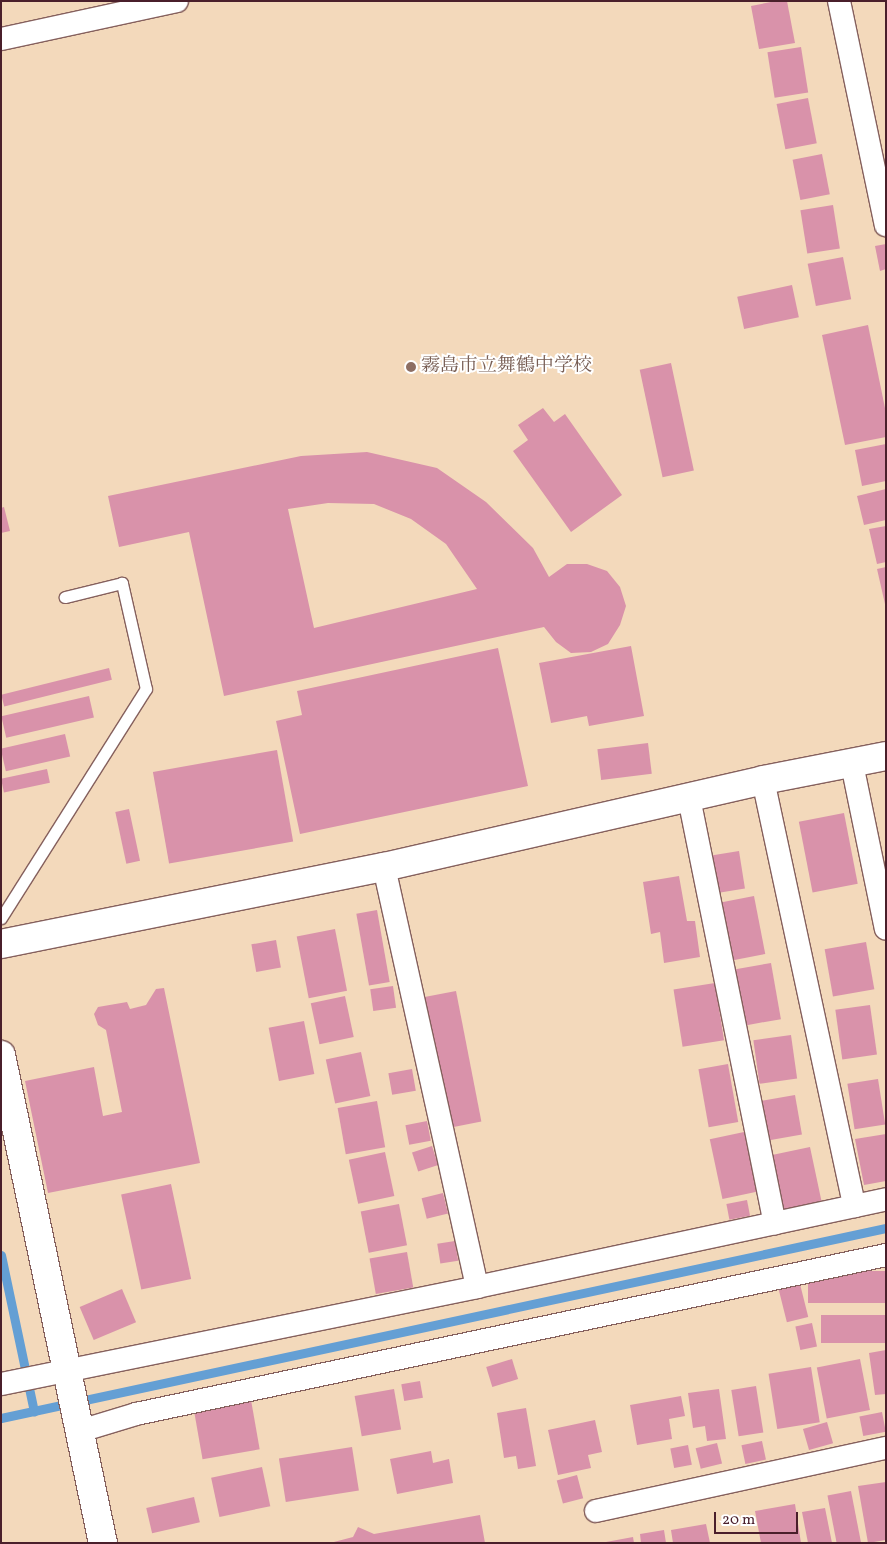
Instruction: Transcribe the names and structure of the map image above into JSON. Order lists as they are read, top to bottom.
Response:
{
  "places": ["霧島市立舞鶴中学校"],
  "scale_bar": "20 m"
}
